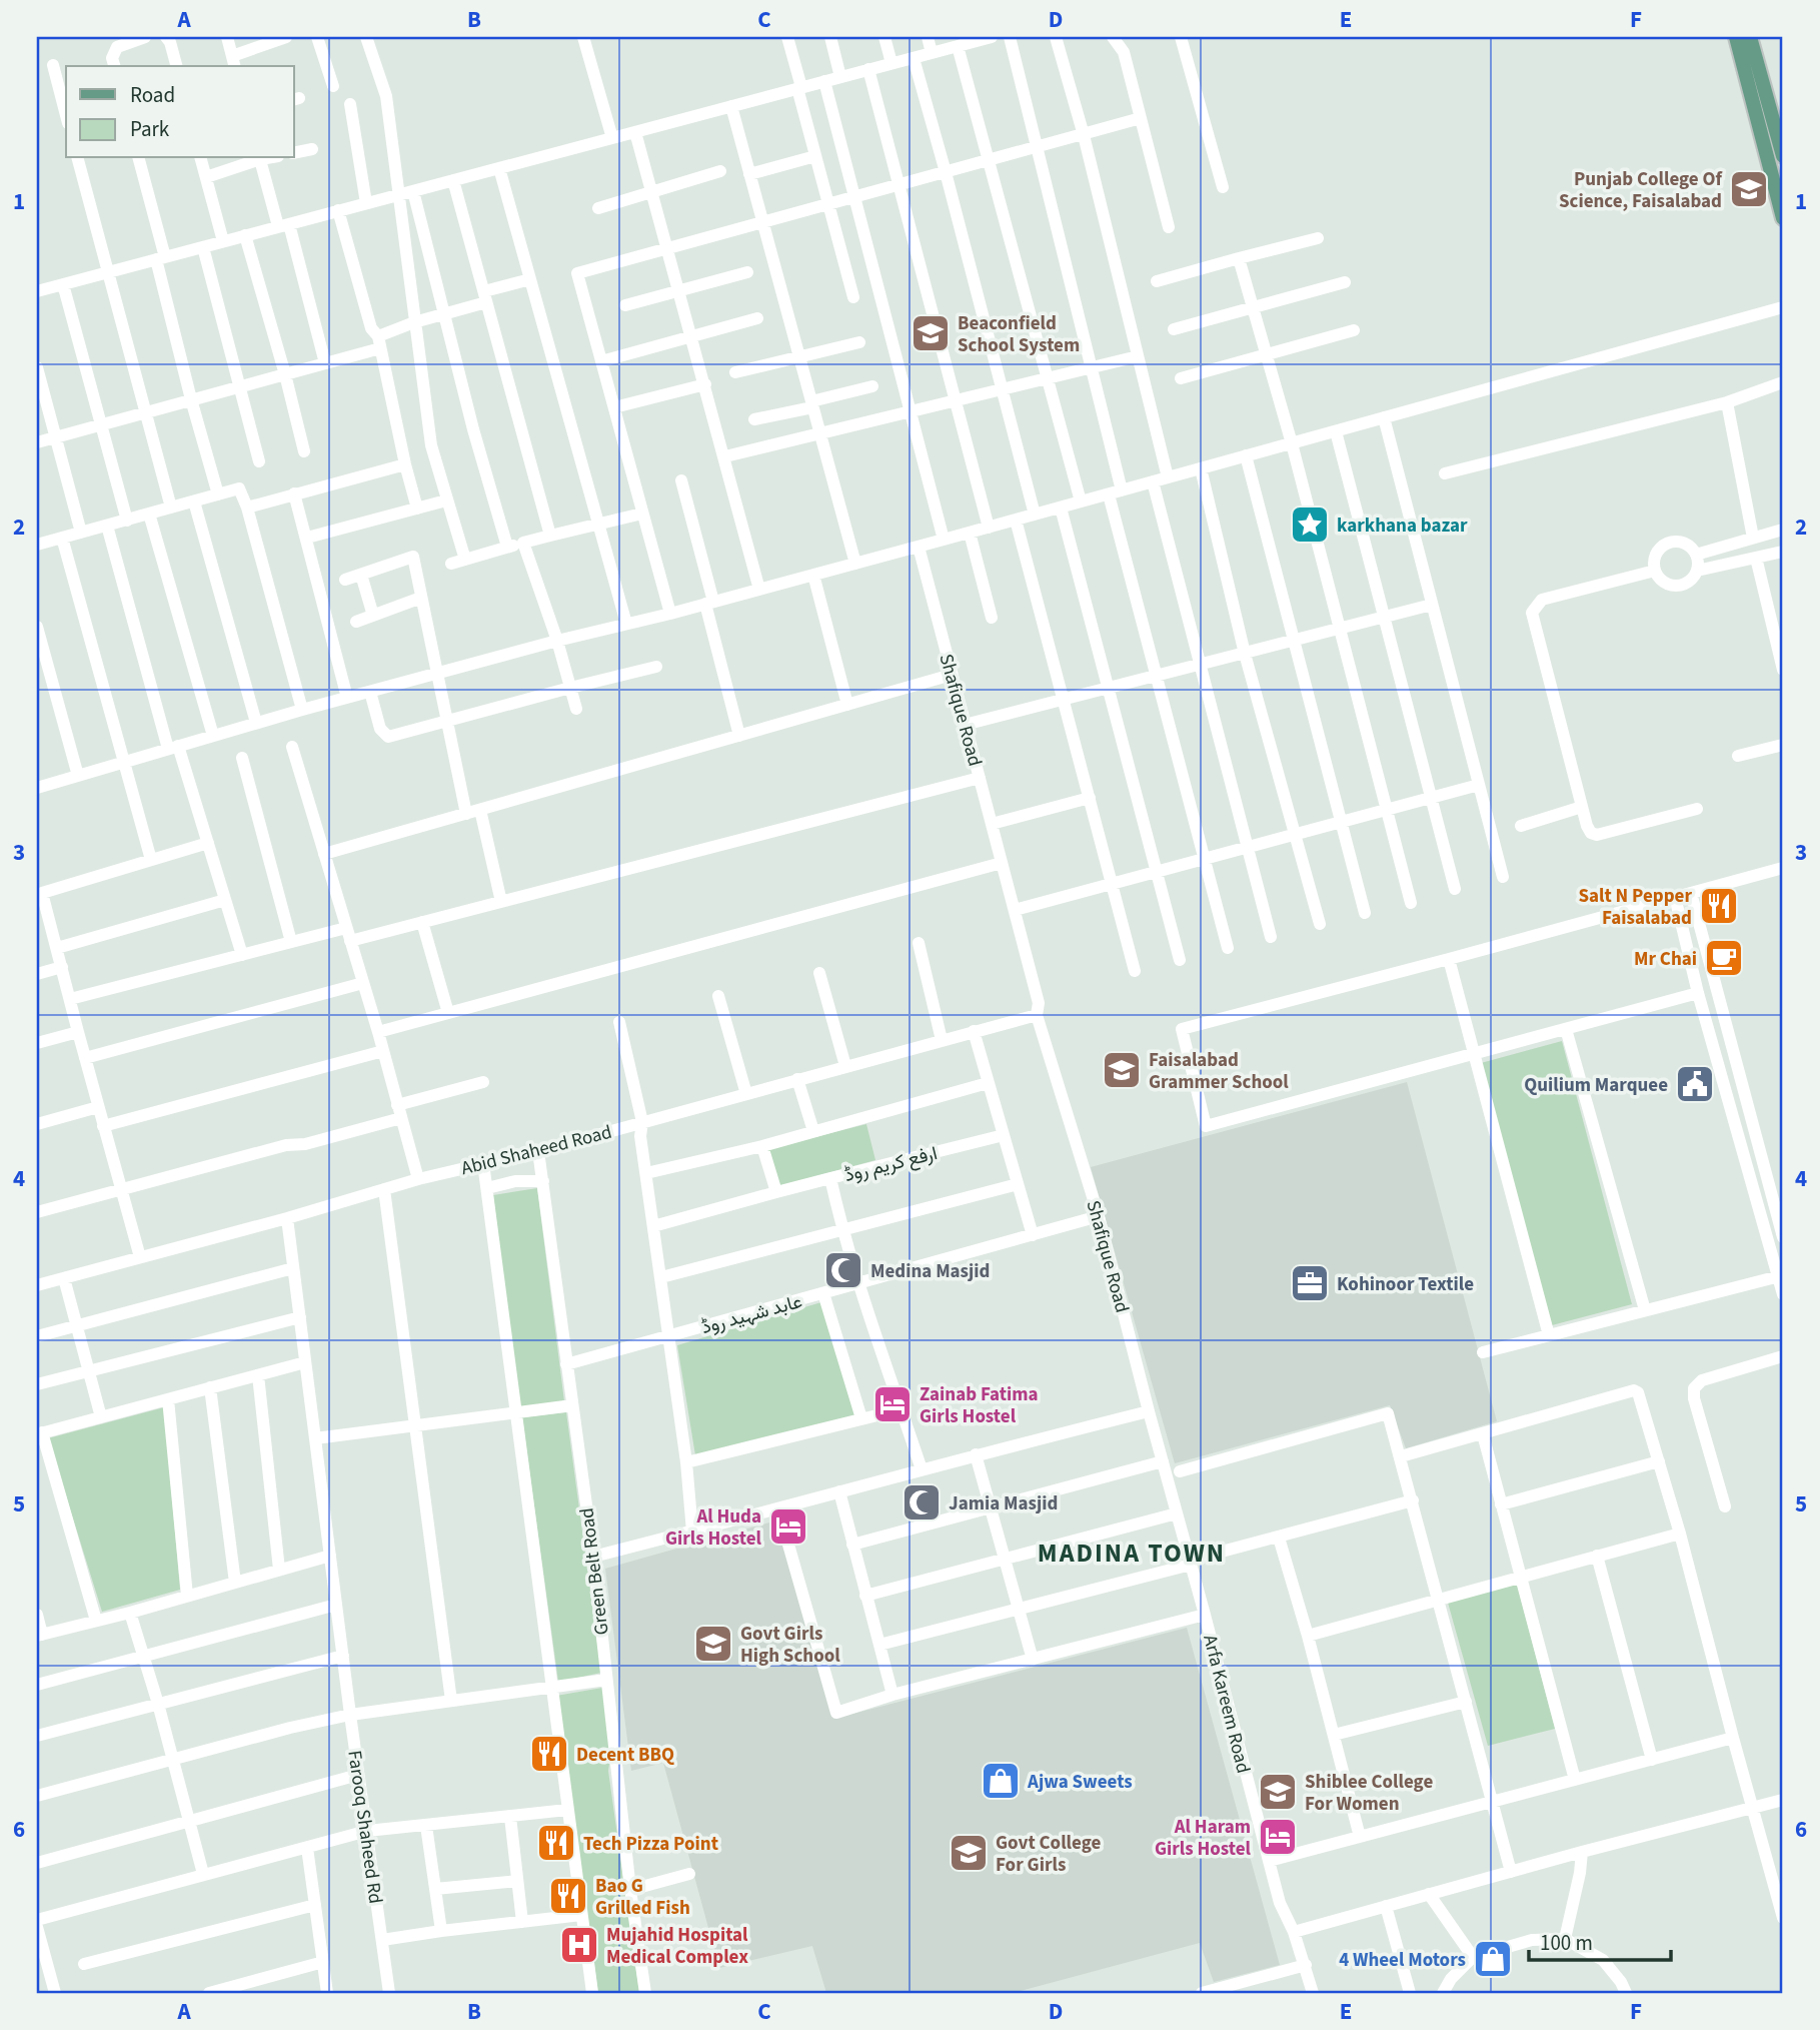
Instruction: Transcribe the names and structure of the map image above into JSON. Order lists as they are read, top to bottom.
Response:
{
  "streets": {
    "street": [
      "Shafique Road",
      "Abid Shaheed Road",
      "ارفع کریم روڈ",
      "عابد شہید روڈ",
      "Green Belt Road",
      "Arfa Kareem Road",
      "Farooq Shaheed Rd"
    ]
  },
  "crossings": [
    ["Shafique Road", "Abid Shaheed Road"],
    ["Shafique Road", "عابد شہید روڈ"],
    ["Shafique Road", "Arfa Kareem Road"],
    ["Abid Shaheed Road", "Green Belt Road"],
    ["Abid Shaheed Road", "Farooq Shaheed Rd"],
    ["ارفع کریم روڈ", "عابد شہید روڈ"],
    ["عابد شہید روڈ", "Green Belt Road"]
  ],
  "districts": ["MADINA TOWN"],
  "places": {
    "school or university": [
      "Punjab College Of Science, Faisalabad",
      "Beaconfield School System",
      "Faisalabad Grammer School",
      "Govt Girls High School",
      "Shiblee College For Women",
      "Govt College For Girls"
    ],
    "place": ["karkhana bazar"],
    "restaurant": [
      "Salt N Pepper Faisalabad",
      "Decent BBQ",
      "Tech Pizza Point",
      "Bao G Grilled Fish"
    ],
    "cafe": ["Mr Chai"],
    "public building": ["Quilium Marquee"],
    "mosque": ["Medina Masjid", "Jamia Masjid"],
    "office": ["Kohinoor Textile"],
    "hotel": ["Zainab Fatima Girls Hostel", "Al Huda Girls Hostel", "Al Haram Girls Hostel"],
    "shop": ["Ajwa Sweets", "4 Wheel Motors"],
    "hospital": ["Mujahid Hospital Medical Complex"]
  },
  "legend": ["Road", "Park"],
  "scale_bar": "100 m",
  "grid": {
    "columns": [
      "A",
      "B",
      "C",
      "D",
      "E",
      "F"
    ],
    "rows": [
      "1",
      "2",
      "3",
      "4",
      "5",
      "6"
    ]
  }
}
